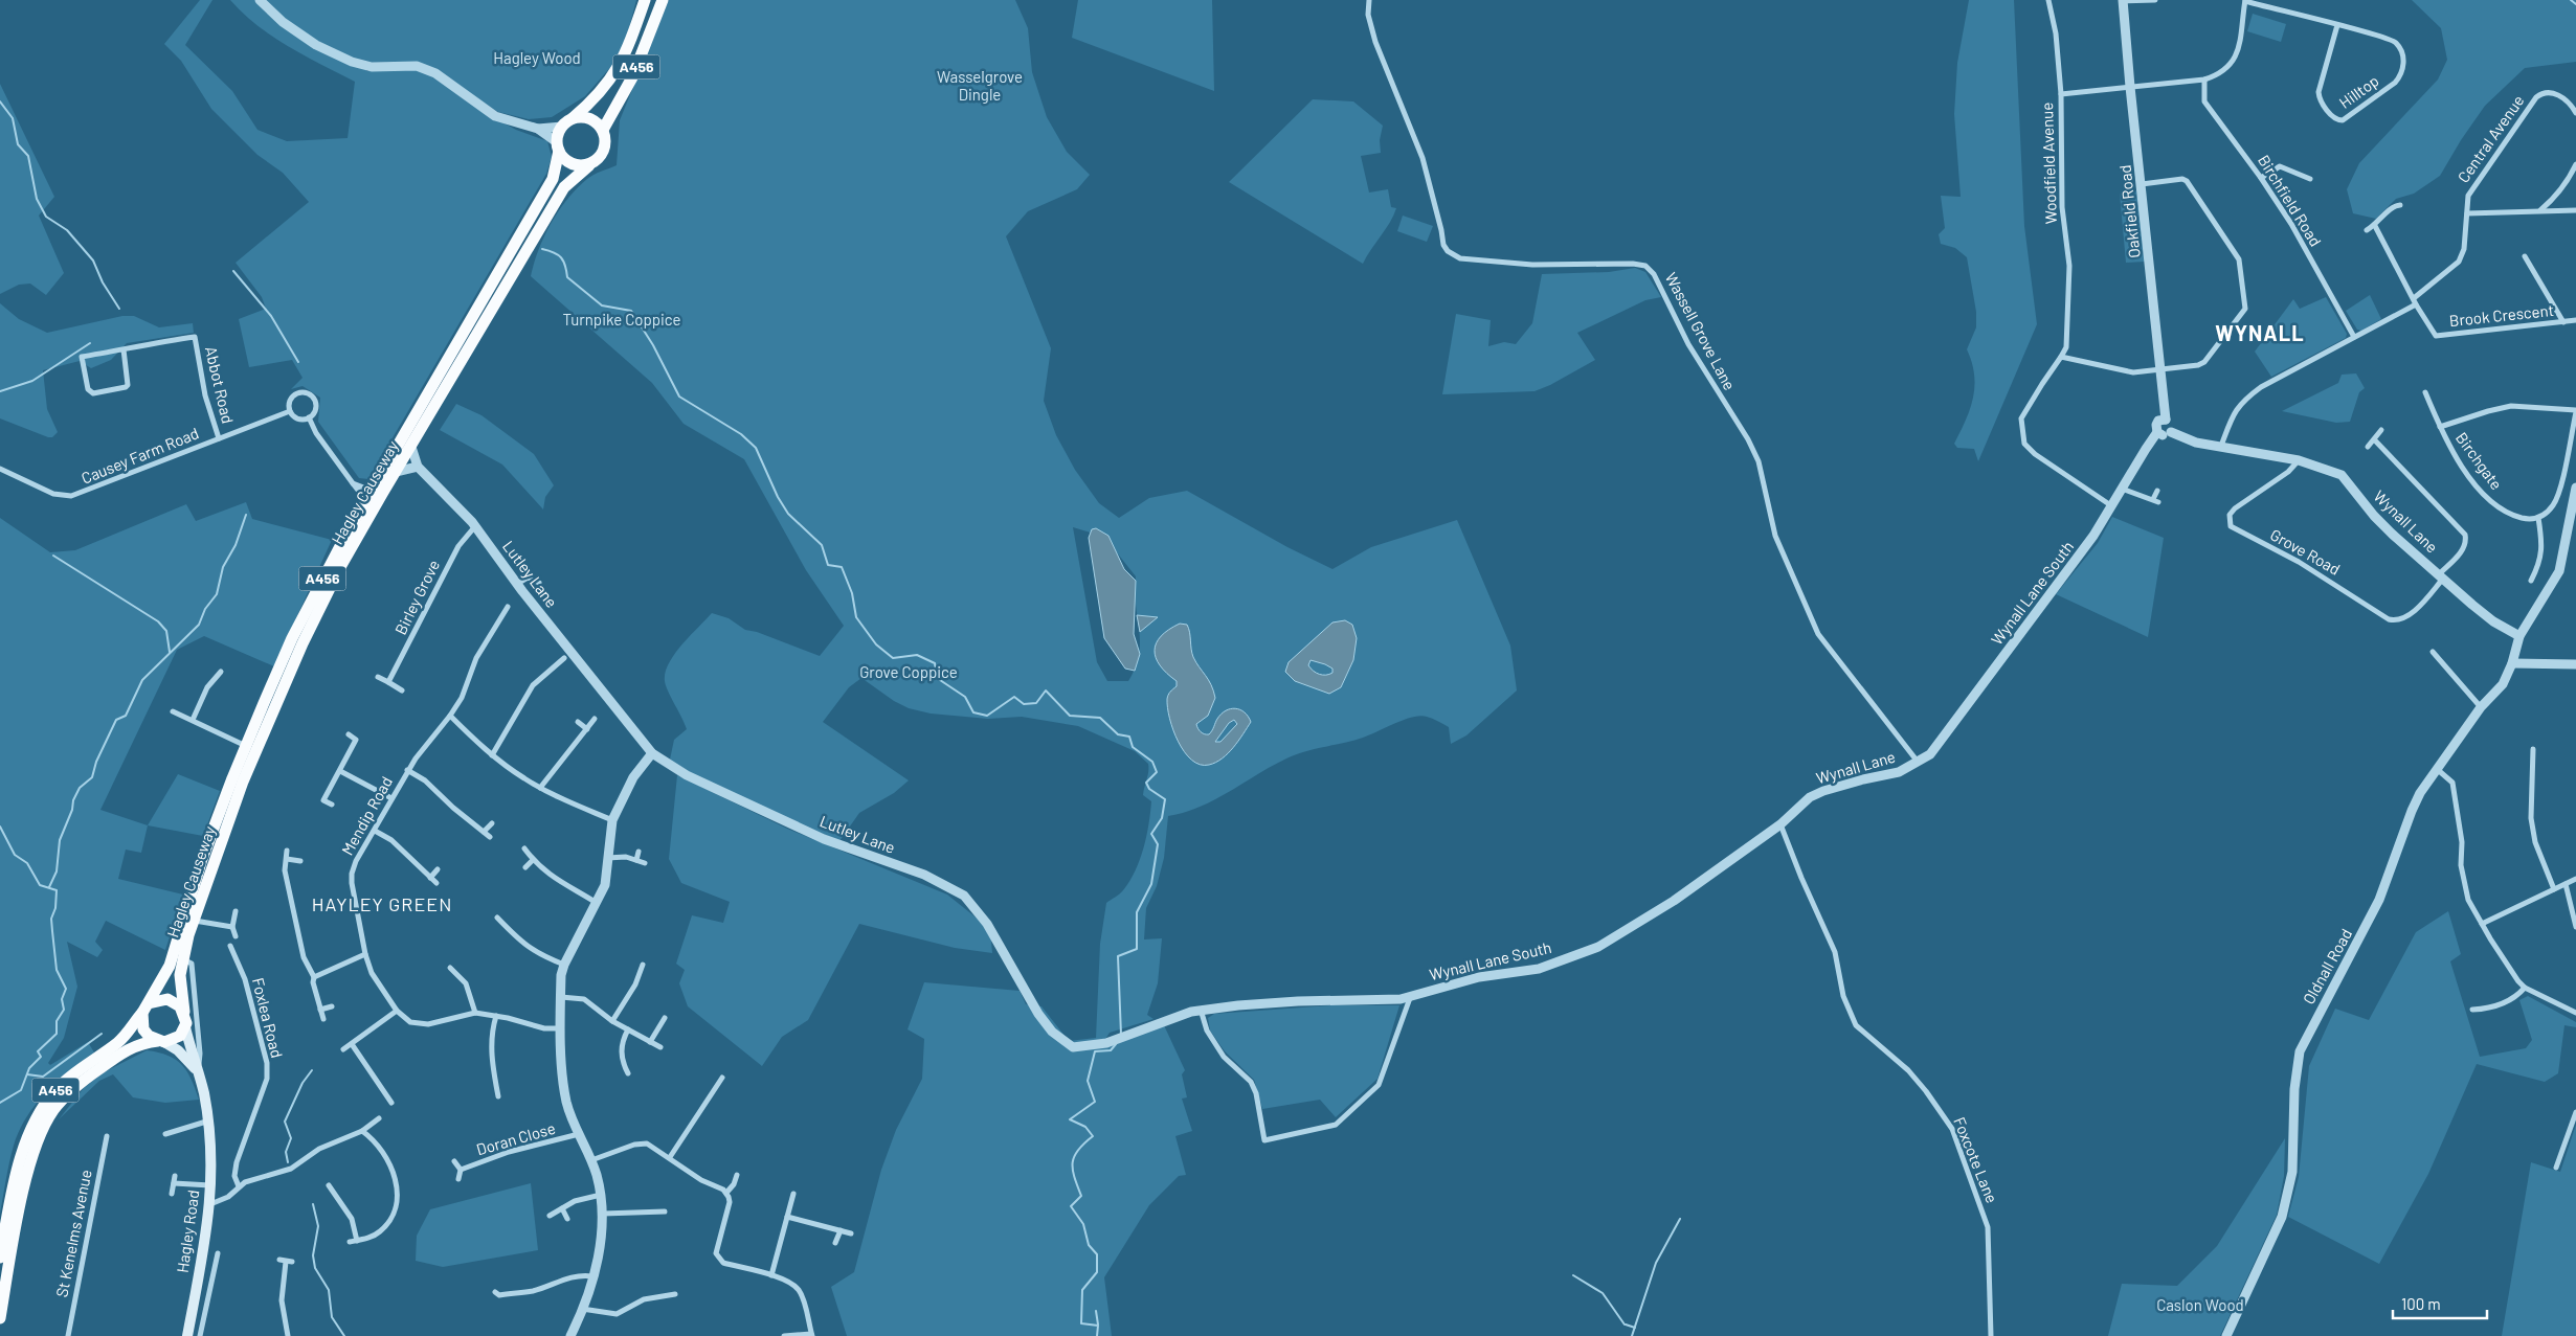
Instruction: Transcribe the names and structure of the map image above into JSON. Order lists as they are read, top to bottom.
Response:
{
  "streets": {
    "highway": ["A456", "Hagley Causeway"],
    "main road": ["Hagley Road"],
    "street": [
      "Hilltop",
      "Central Avenue",
      "Woodfield Avenue",
      "Birchfield Road",
      "Oakfield Road",
      "Brook Crescent",
      "Wassell Grove Lane",
      "Abbot Road",
      "Causey Farm Road",
      "Birchgate",
      "Wynall Lane",
      "Grove Road",
      "Lutley Lane",
      "Wynall Lane South",
      "Birley Grove",
      "Mendip Road",
      "Oldnall Road",
      "Foxlea Road",
      "Doran Close",
      "Foxcote Lane",
      "St Kenelms Avenue"
    ]
  },
  "crossings": [
    ["A456", "Hagley Causeway"],
    ["A456", "Hagley Road"],
    ["Oakfield Road", "Wynall Lane"],
    ["Oakfield Road", "Wynall Lane South"],
    ["Wassell Grove Lane", "Wynall Lane"],
    ["Wassell Grove Lane", "Wynall Lane South"],
    ["Abbot Road", "Causey Farm Road"],
    ["Hagley Causeway", "Lutley Lane"],
    ["Hagley Causeway", "Hagley Road"],
    ["Wynall Lane", "Grove Road"],
    ["Wynall Lane", "Wynall Lane South"],
    ["Wynall Lane", "Oldnall Road"],
    ["Wynall Lane", "Foxcote Lane"],
    ["Lutley Lane", "Wynall Lane South"],
    ["Lutley Lane", "Birley Grove"],
    ["Wynall Lane South", "Foxcote Lane"]
  ],
  "districts": ["WYNALL", "HAYLEY GREEN"],
  "parks": [
    "Hagley Wood",
    "Wasselgrove Dingle",
    "Turnpike Coppice",
    "Grove Coppice",
    "Caslon Wood"
  ],
  "scale_bar": "100 m"
}
